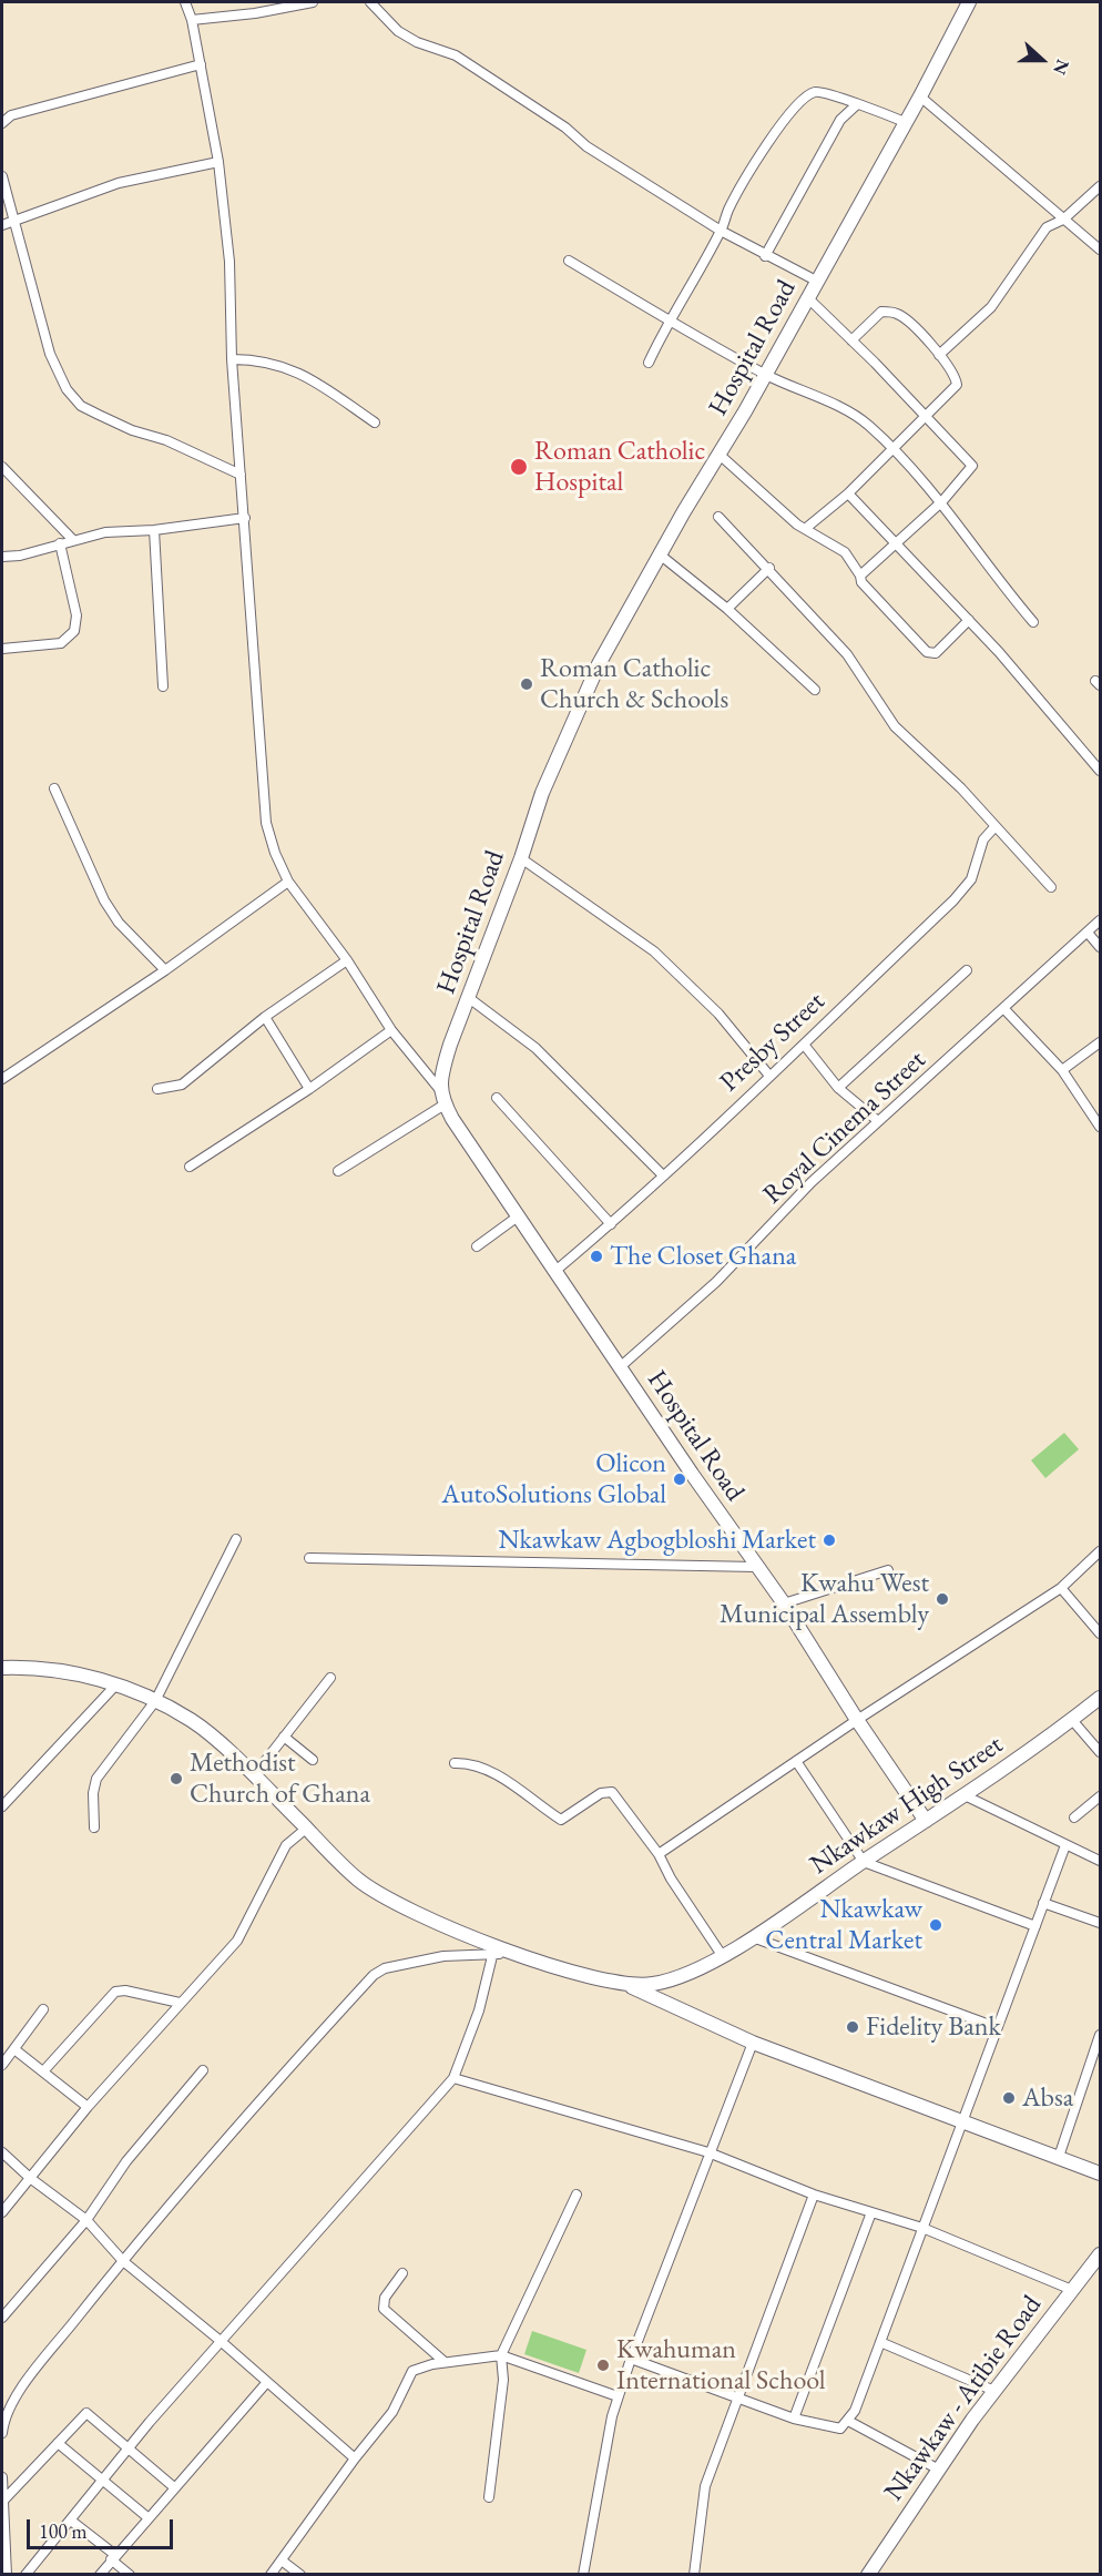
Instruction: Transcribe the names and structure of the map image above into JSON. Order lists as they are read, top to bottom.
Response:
{
  "streets": {
    "main road": ["Hospital Road", "Nkawkaw High Street", "Nkawkaw - Atibie Road"],
    "street": ["Presby Street", "Royal Cinema Street"]
  },
  "crossings": [
    ["Hospital Road", "Presby Street"],
    ["Hospital Road", "Royal Cinema Street"],
    ["Hospital Road", "Nkawkaw High Street"]
  ],
  "places": [
    "Roman Catholic Hospital",
    "Roman Catholic Church & Schools",
    "The Closet Ghana",
    "Olicon AutoSolutions Global",
    "Nkawkaw Agbogbloshi Market",
    "Kwahu West Municipal Assembly",
    "Methodist Church of Ghana",
    "Nkawkaw Central Market",
    "Fidelity Bank",
    "Absa",
    "Kwahuman International School"
  ],
  "scale_bar": "100 m",
  "north": "right"
}
